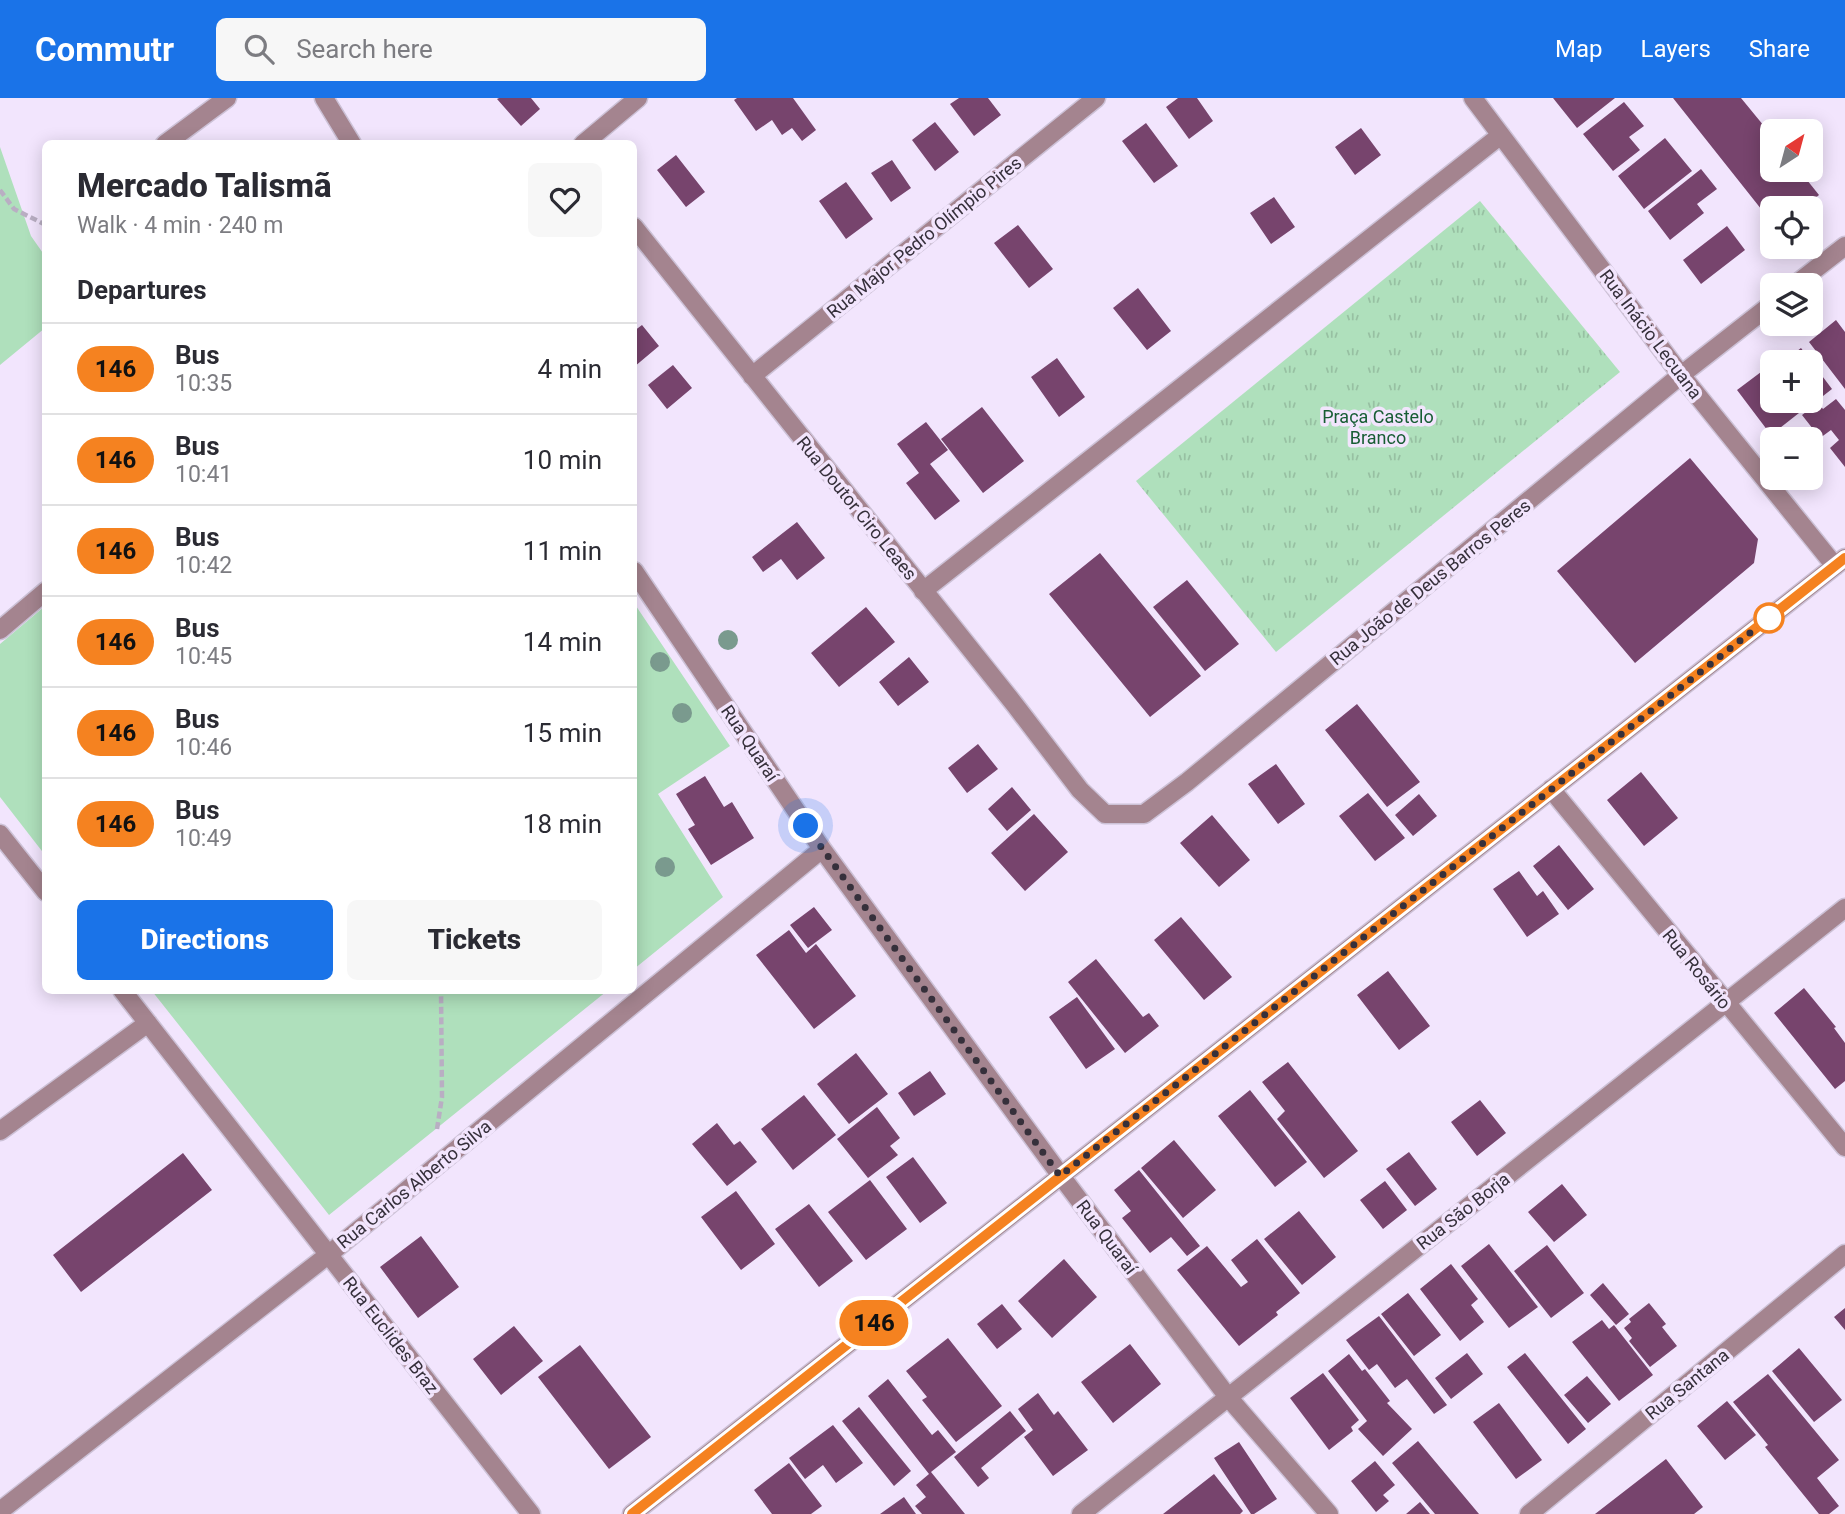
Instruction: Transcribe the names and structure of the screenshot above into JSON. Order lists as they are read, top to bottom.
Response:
{
  "streets": {
    "street": [
      "Rua Major Pedro Olímpio Pires",
      "Rua Inácio Lecuana",
      "Rua Doutor Ciro Leaes",
      "Rua João de Deus Barros Peres",
      "Rua Quaraí",
      "Rua Rosário",
      "Rua Carlos Alberto Silva",
      "Rua São Borja",
      "Rua Euclides Braz",
      "Rua Santana"
    ]
  },
  "crossings": [
    ["Rua Major Pedro Olímpio Pires", "Rua Doutor Ciro Leaes"],
    ["Rua Inácio Lecuana", "Rua João de Deus Barros Peres"],
    ["Rua Doutor Ciro Leaes", "Rua João de Deus Barros Peres"],
    ["Rua Quaraí", "Rua Carlos Alberto Silva"],
    ["Rua Quaraí", "Rua São Borja"],
    ["Rua Rosário", "Rua São Borja"],
    ["Rua Carlos Alberto Silva", "Rua Euclides Braz"]
  ],
  "parks": ["Praça Castelo Branco"],
  "lines": ["bus line 146"],
  "north": "top right",
  "page": {
    "header": "Commutr",
    "search": "Search here",
    "nav": ["Map", "Layers", "Share"],
    "on_map": "146",
    "map_buttons": ["+", "−"],
    "heading": [
      ["Mercado Talismã", "Walk · 4 min · 240 m"],
      "Departures"
    ],
    "list": [
      {
        "mark": "146",
        "name": "Bus",
        "note": "10:35",
        "value": "4 min"
      },
      {
        "mark": "146",
        "name": "Bus",
        "note": "10:41",
        "value": "10 min"
      },
      {
        "mark": "146",
        "name": "Bus",
        "note": "10:42",
        "value": "11 min"
      },
      {
        "mark": "146",
        "name": "Bus",
        "note": "10:45",
        "value": "14 min"
      },
      {
        "mark": "146",
        "name": "Bus",
        "note": "10:46",
        "value": "15 min"
      },
      {
        "mark": "146",
        "name": "Bus",
        "note": "10:49",
        "value": "18 min"
      }
    ],
    "buttons": ["Directions", "Tickets"]
  }
}
